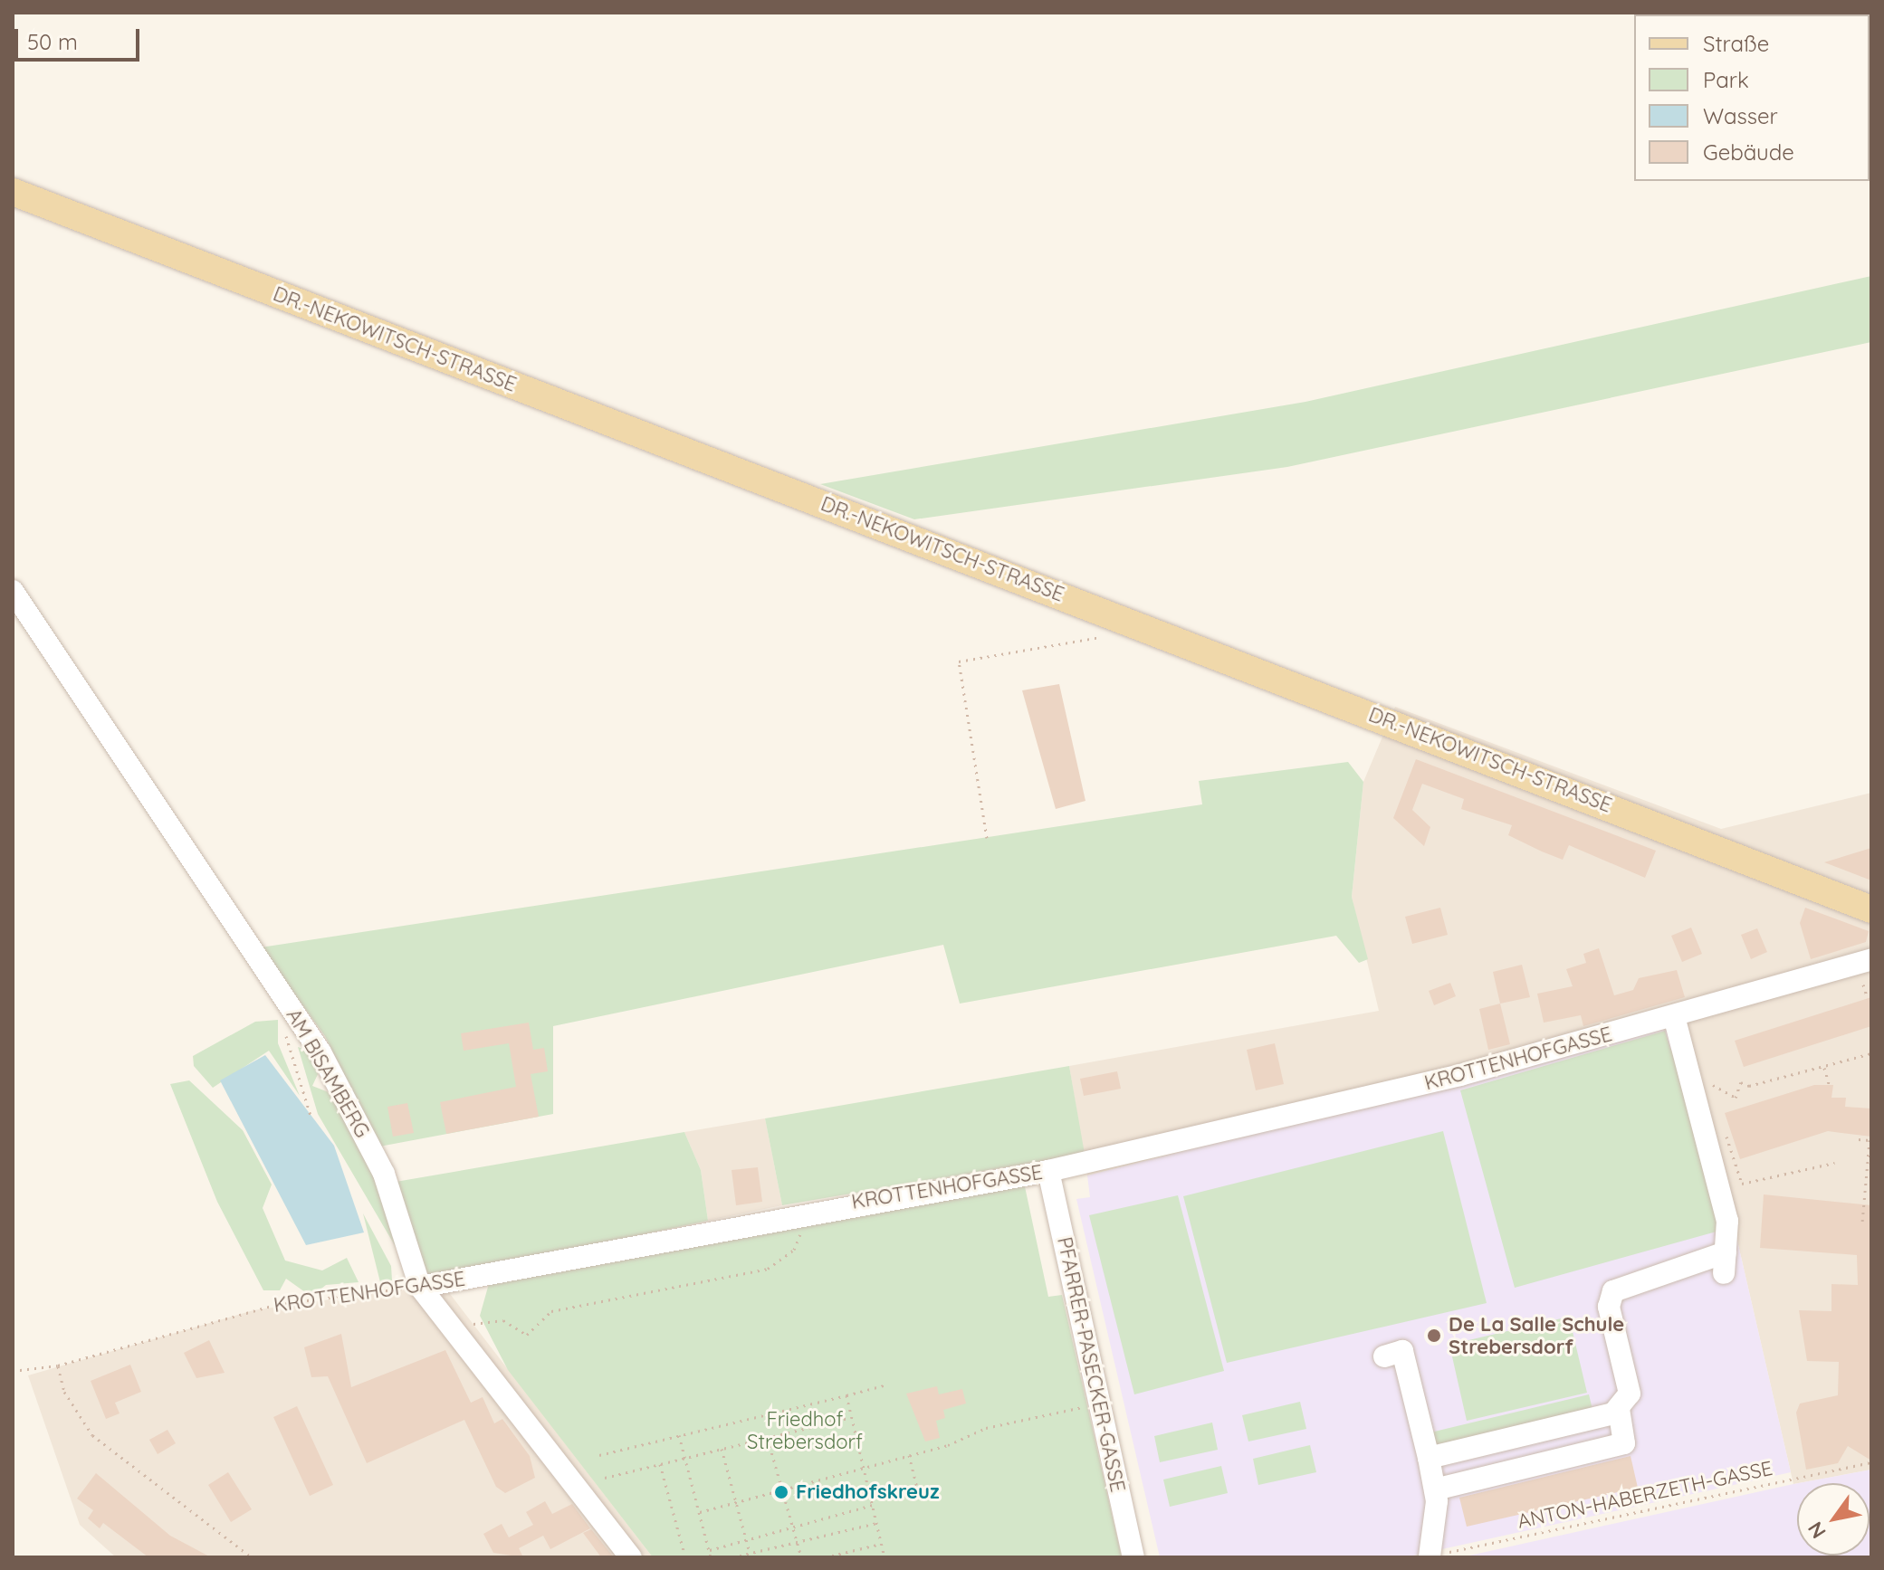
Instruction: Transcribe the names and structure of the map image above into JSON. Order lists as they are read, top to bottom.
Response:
{
  "streets": {
    "main road": ["DR.-NEKOWITSCH-STRASSE"],
    "street": ["KROTTENHOFGASSE", "AM BISAMBERG", "PFARRER-PASECKER-GASSE"],
    "path": ["ANTON-HABERZETH-GASSE"]
  },
  "crossings": [
    ["KROTTENHOFGASSE", "AM BISAMBERG"],
    ["KROTTENHOFGASSE", "PFARRER-PASECKER-GASSE"]
  ],
  "parks": ["Friedhof Strebersdorf"],
  "places": ["De La Salle Schule Strebersdorf", "Friedhofskreuz"],
  "legend": [
    "Straße",
    "Park",
    "Wasser",
    "Gebäude"
  ],
  "scale_bar": "50 m",
  "north": "bottom left"
}
